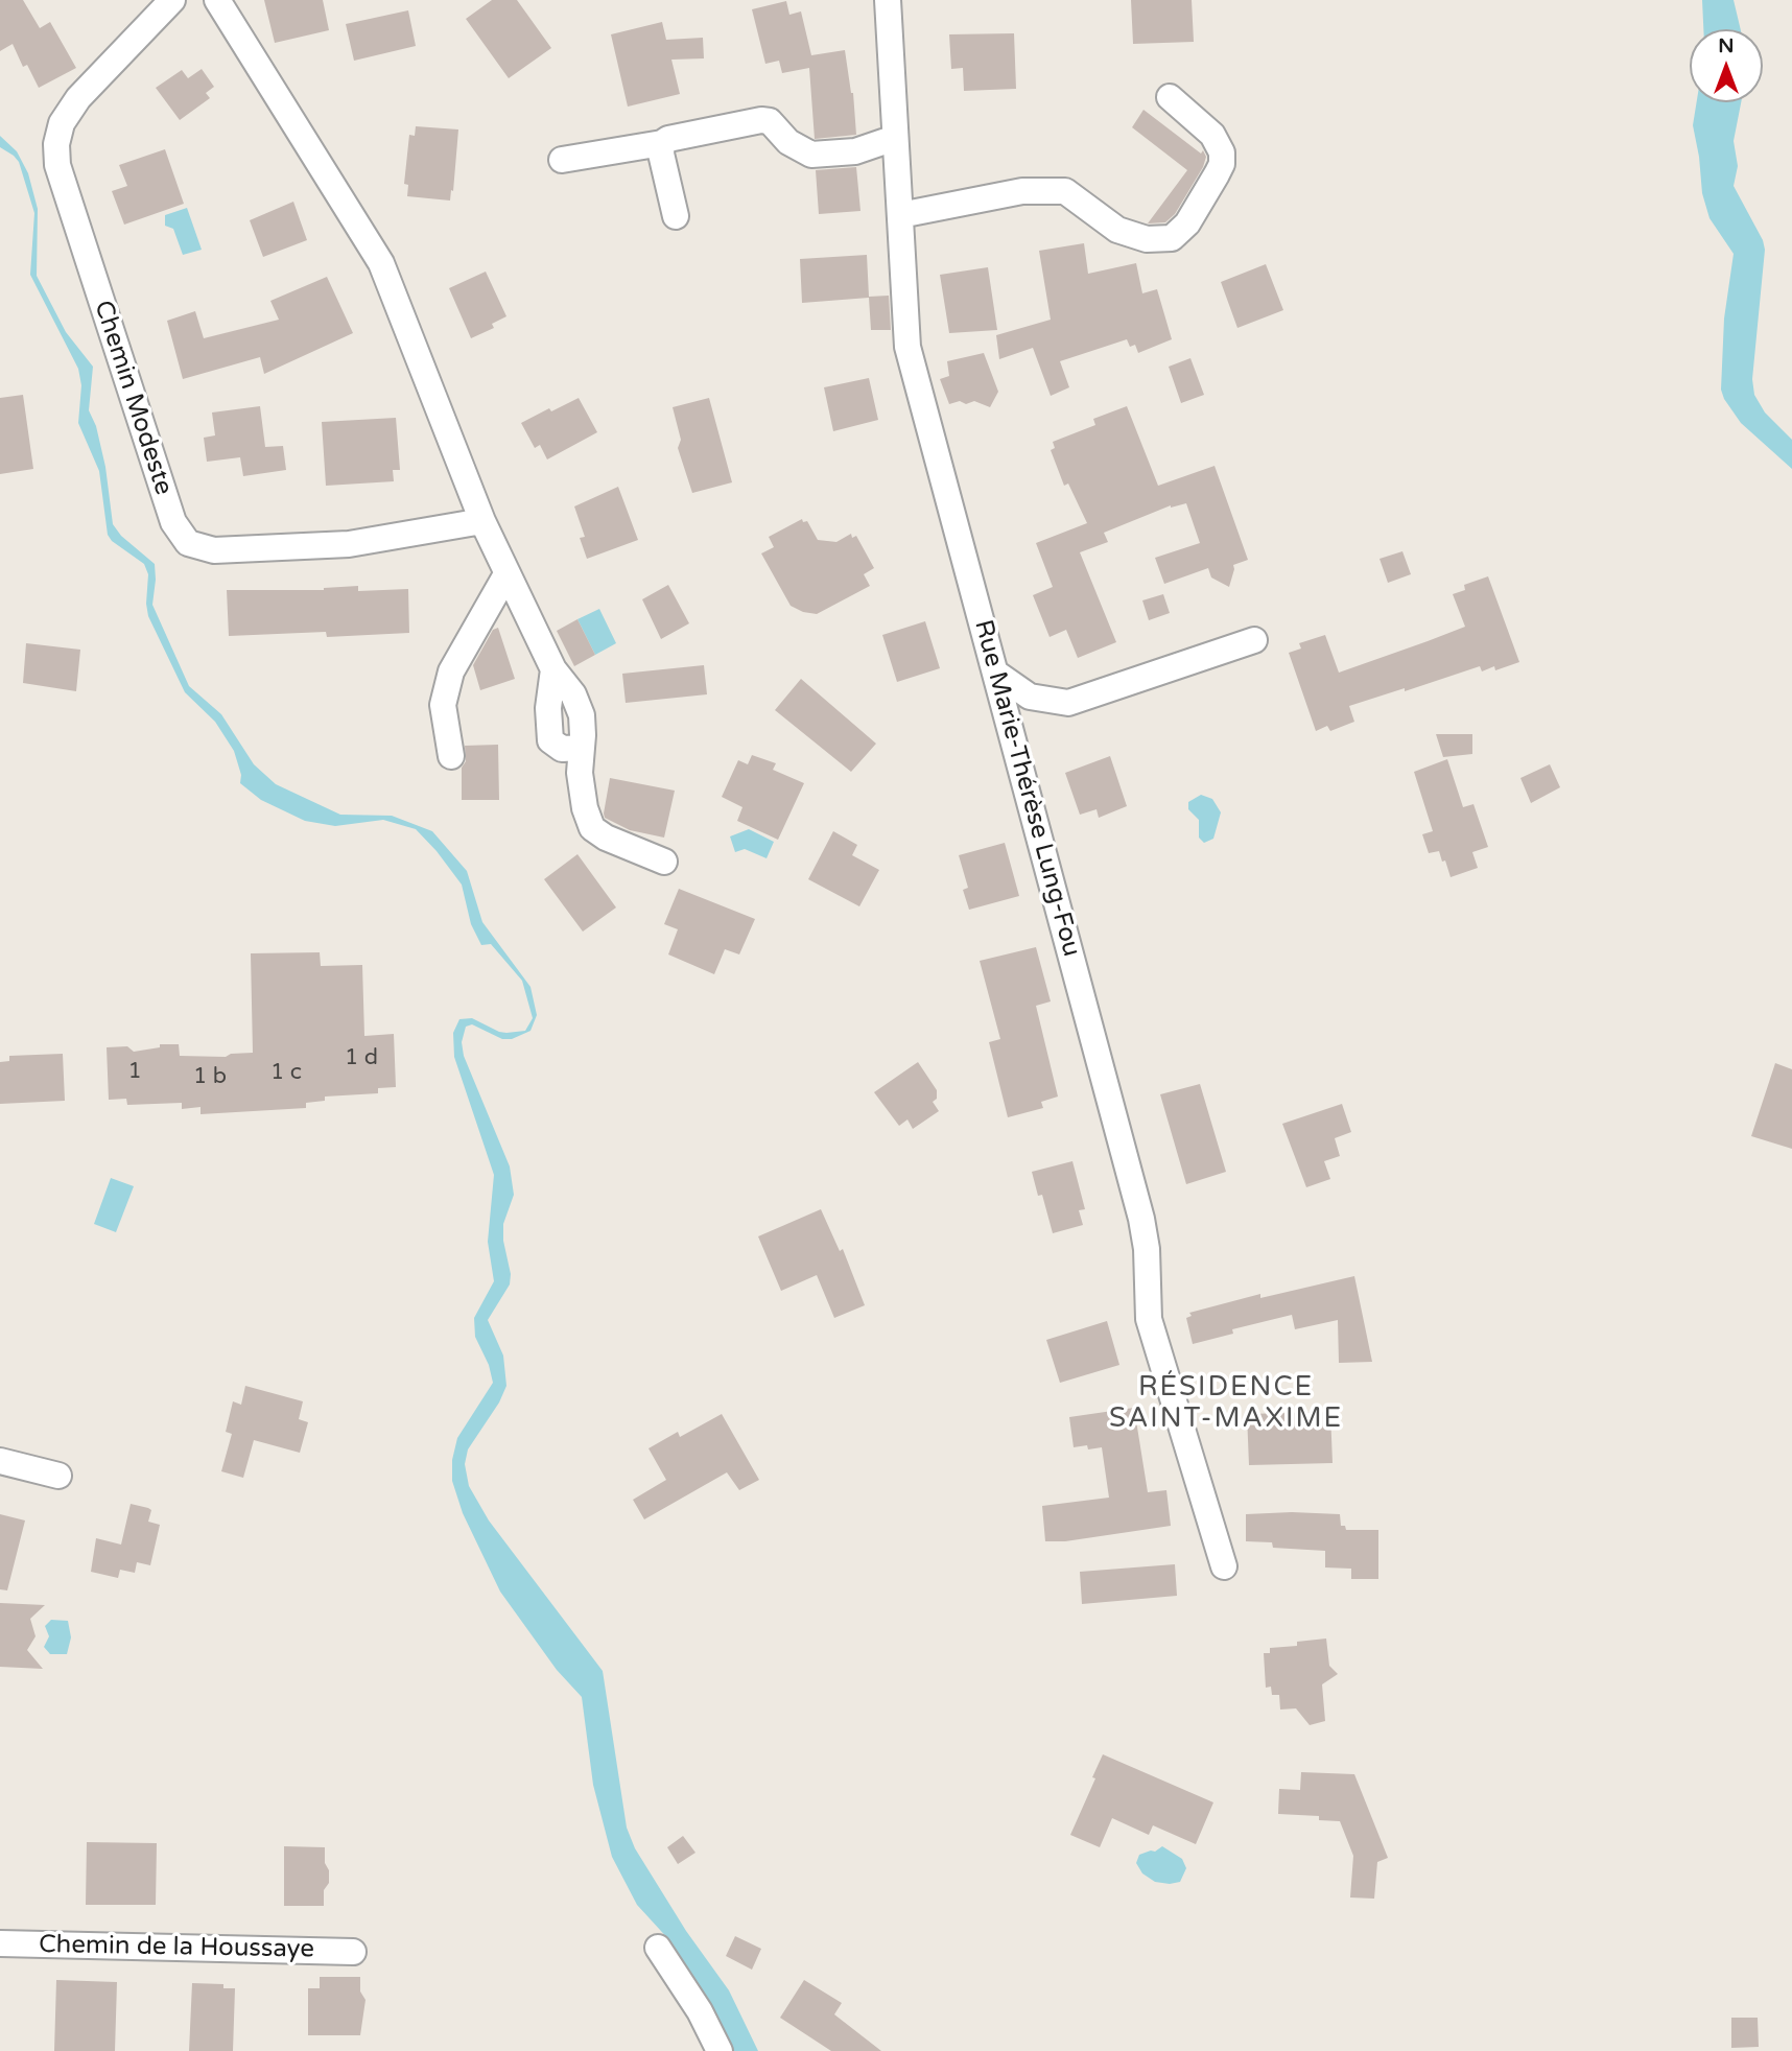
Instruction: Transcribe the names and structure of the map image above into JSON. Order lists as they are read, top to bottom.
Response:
{
  "streets": {
    "street": ["Chemin Modeste", "Rue Marie-Thérèse Lung-Fou", "Chemin de la Houssaye"]
  },
  "districts": ["RÉSIDENCE SAINT-MAXIME"],
  "house_numbers": [
    "1 d",
    "1",
    "1 c",
    "1 b"
  ],
  "north": "top"
}
